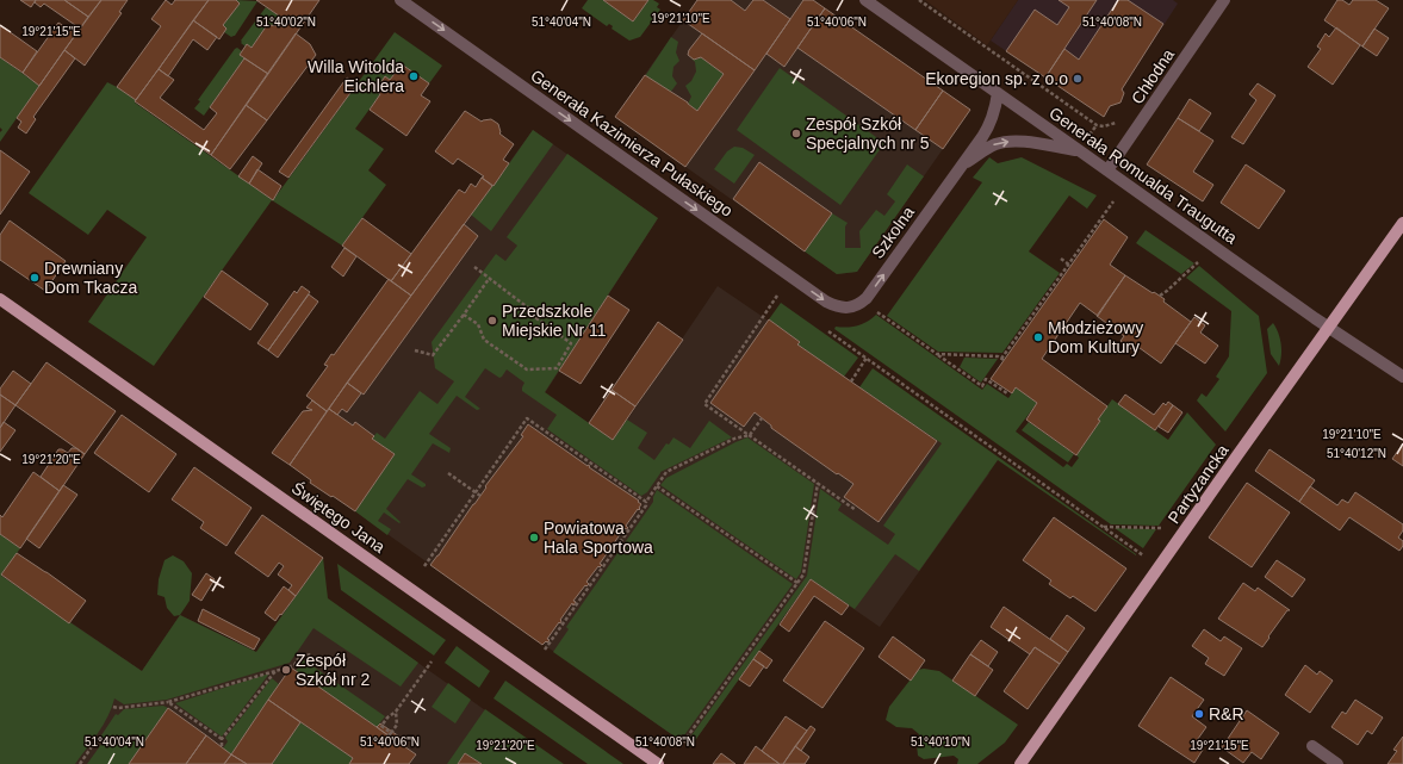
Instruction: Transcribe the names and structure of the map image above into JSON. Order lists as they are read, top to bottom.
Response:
{
  "streets": {
    "main road": ["Partyzancka", "Świętego Jana"],
    "street": [
      "Chłodna",
      "Generała Kazimierza Pułaskiego",
      "Generała Romualda Traugutta",
      "Szkolna"
    ]
  },
  "crossings": [
    ["Chłodna", "Generała Romualda Traugutta"],
    ["Generała Kazimierza Pułaskiego", "Szkolna"],
    ["Generała Romualda Traugutta", "Szkolna"],
    ["Generała Romualda Traugutta", "Partyzancka"]
  ],
  "one_way": ["Generała Kazimierza Pułaskiego", "Szkolna"],
  "places": [
    "Willa Witolda Eichlera",
    "Ekoregion sp. z o.o",
    "Zespół Szkół Specjalnych nr 5",
    "Drewniany Dom Tkacza",
    "Przedszkole Miejskie Nr 11",
    "Młodzieżowy Dom Kultury",
    "Powiatowa Hala Sportowa",
    "Zespół Szkół nr 2",
    "R&R"
  ],
  "coordinates": [
    "19°21'10\"E",
    "51°40'02\"N",
    "51°40'04\"N",
    "51°40'06\"N",
    "51°40'08\"N",
    "19°21'15\"E",
    "51°40'12\"N",
    "19°21'20\"E",
    "51°40'10\"N"
  ]
}
